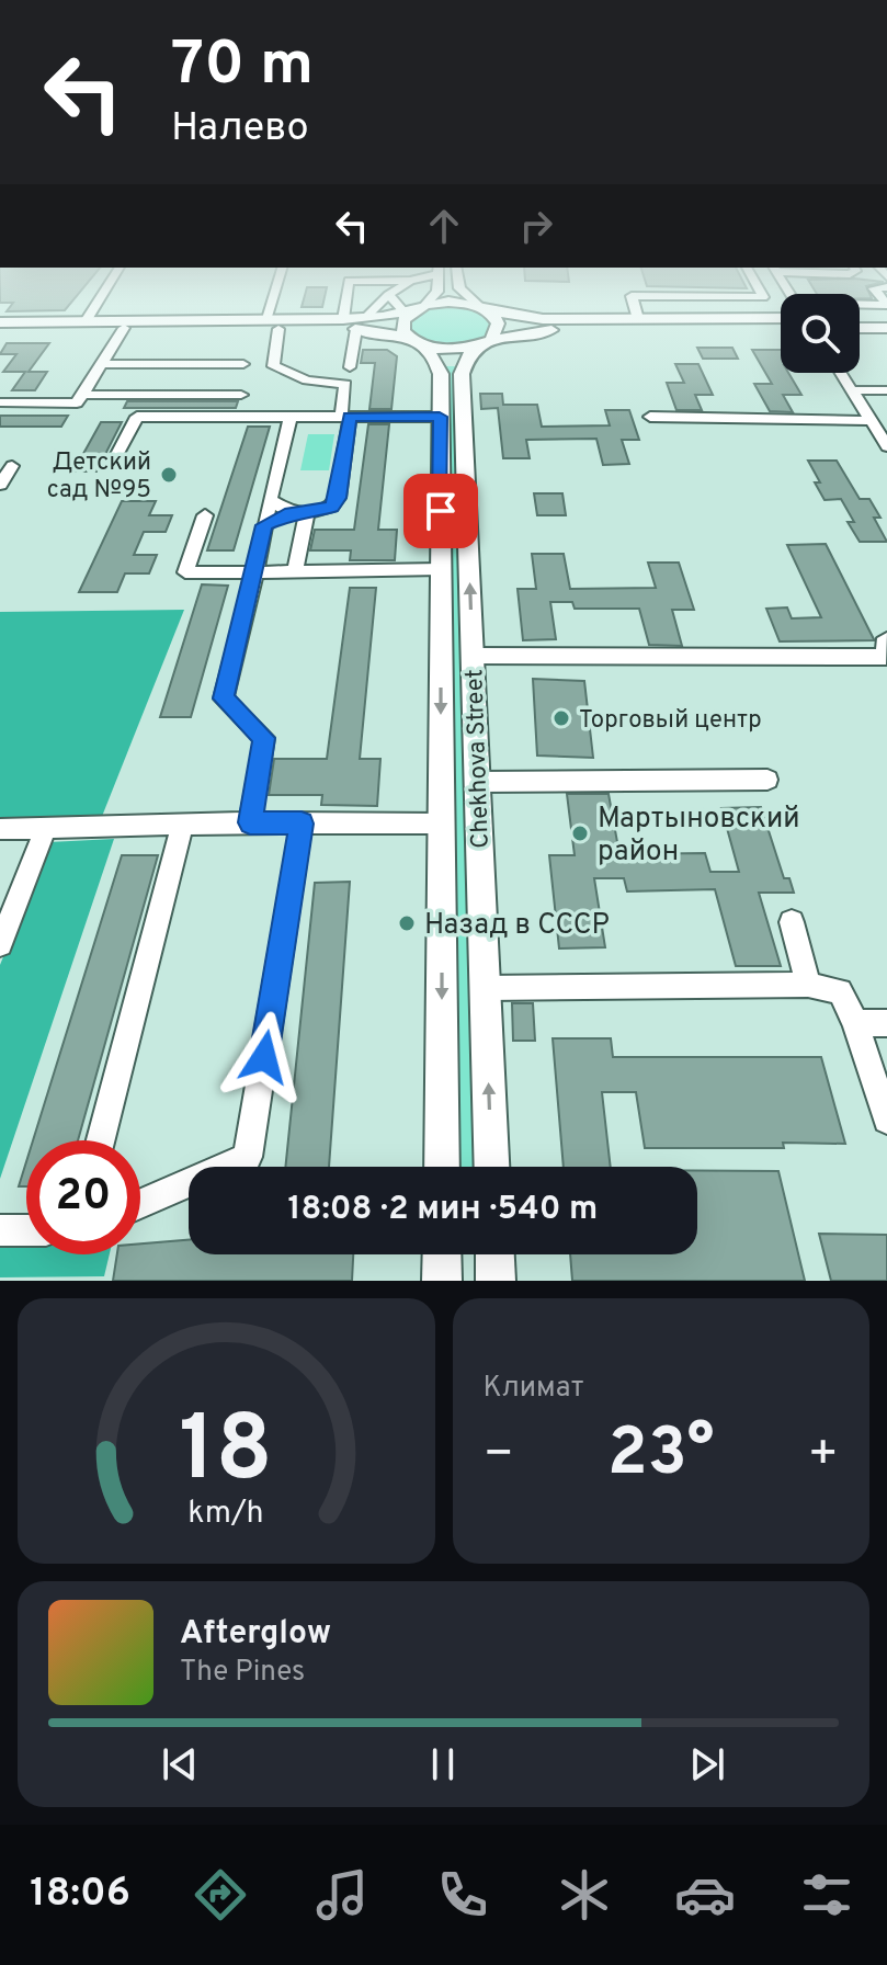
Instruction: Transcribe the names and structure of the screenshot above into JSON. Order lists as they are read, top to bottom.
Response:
{
  "streets": {
    "main road": ["Chekhova Street"]
  },
  "places": [
    "Детский сад №95",
    "Торговый центр",
    "Мартыновский район",
    "Назад в СССР"
  ],
  "page": {
    "turn": ["70 m", "Налево"],
    "limit": "20",
    "trip": "18:08 · 2 мин · 540 m",
    "tile": "Климат",
    "heat": ["−", "23°", "+"],
    "song": ["Afterglow", "The Pines"],
    "tabs": "18:06",
    "gauge": ["18", "km/h"]
  }
}
